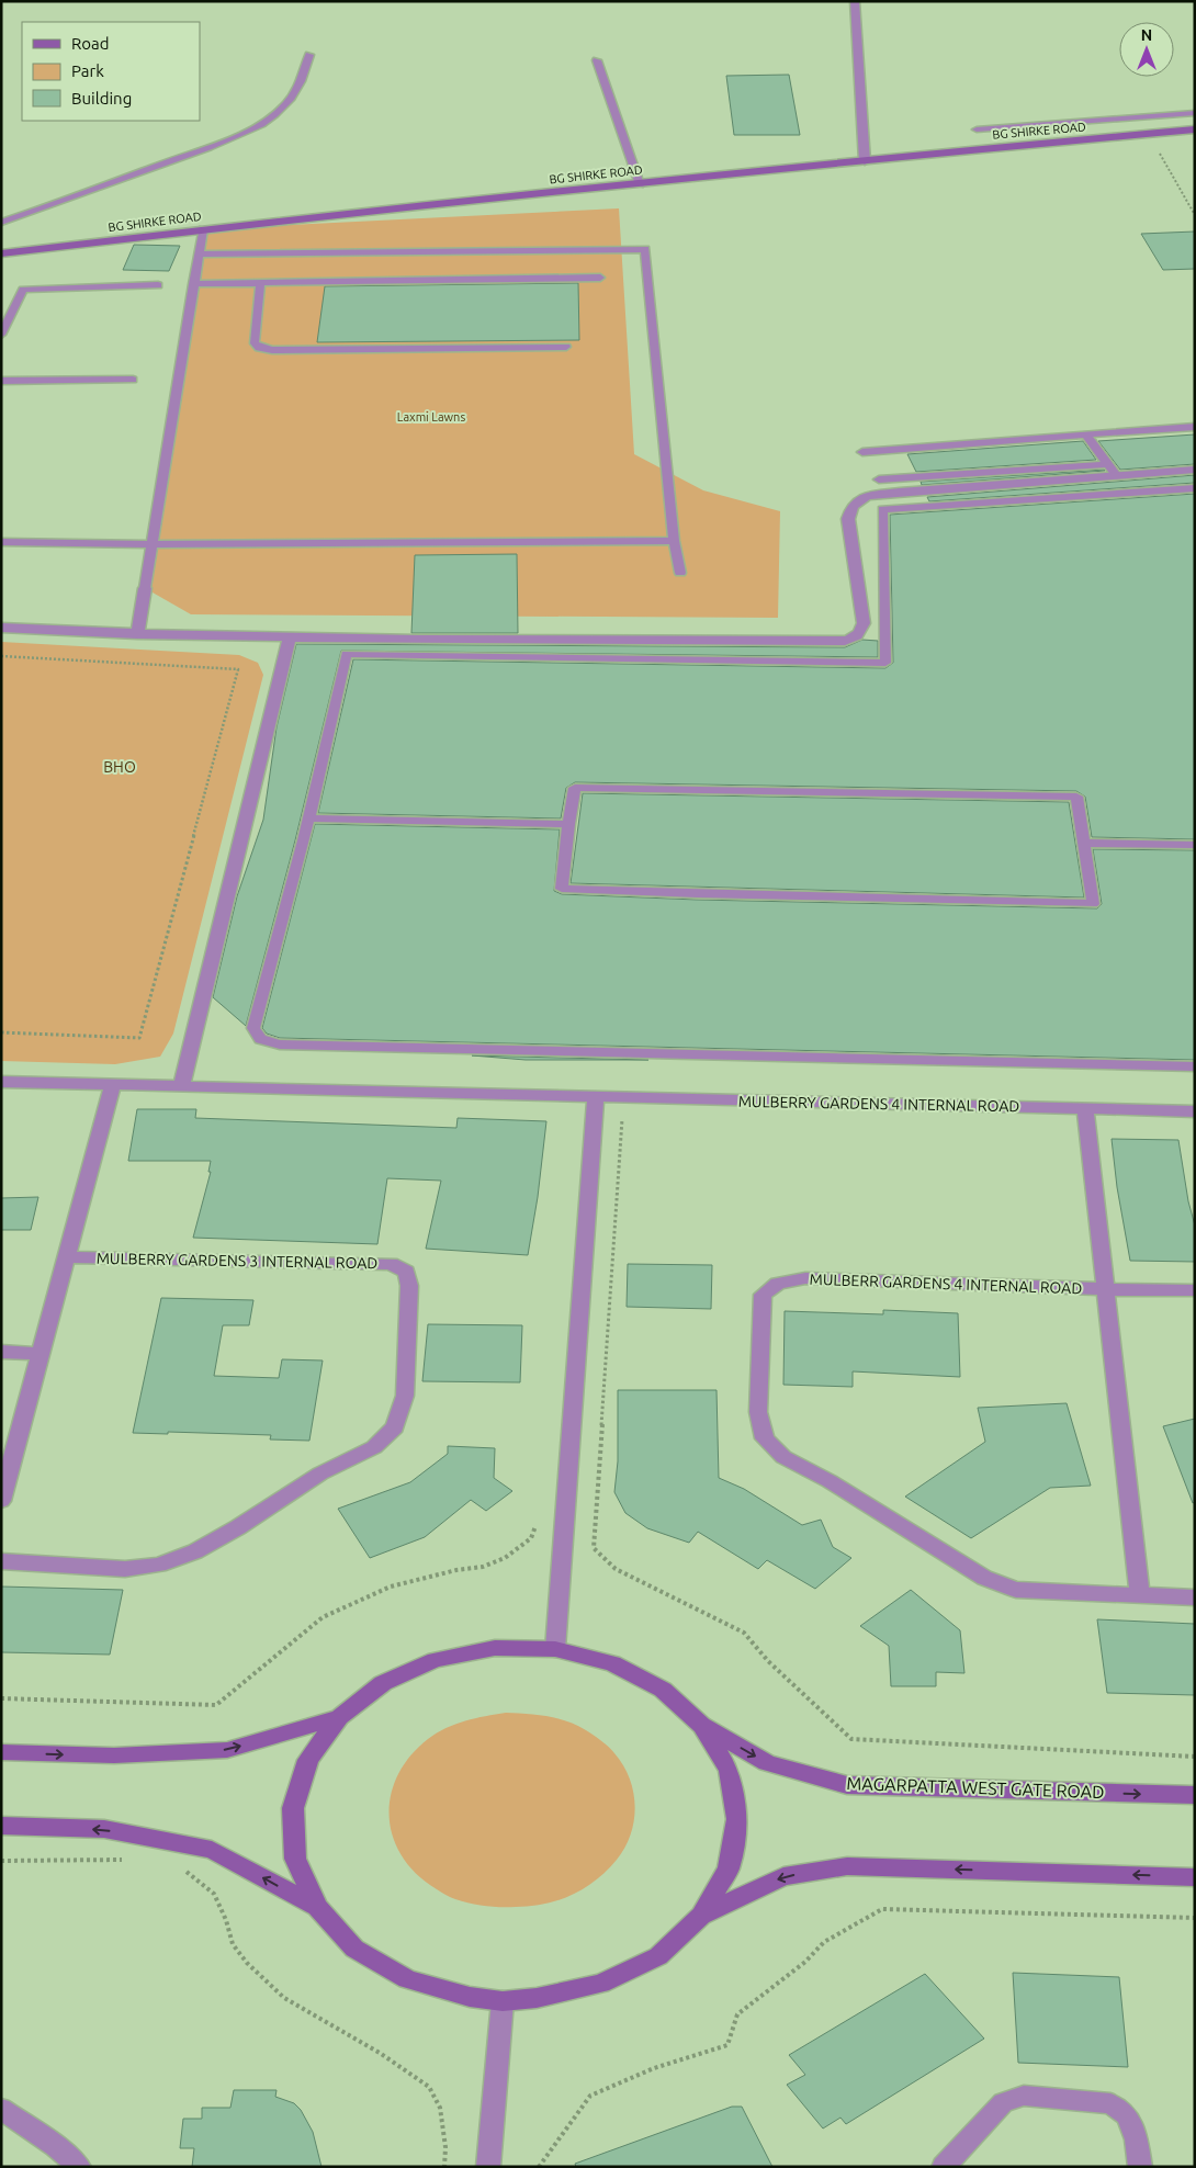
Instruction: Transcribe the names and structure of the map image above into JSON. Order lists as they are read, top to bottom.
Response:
{
  "streets": {
    "street": [
      "BG SHIRKE ROAD",
      "MULBERRY GARDENS 4 INTERNAL ROAD",
      "MULBERRY GARDENS 3 INTERNAL ROAD",
      "MULBERR GARDENS 4 INTERNAL ROAD",
      "MAGARPATTA WEST GATE ROAD"
    ]
  },
  "crossings": [
    ["MULBERRY GARDENS 4 INTERNAL ROAD", "MULBERR GARDENS 4 INTERNAL ROAD"]
  ],
  "parks": ["Laxmi Lawns", "BHO"],
  "legend": ["Road", "Park", "Building"],
  "north": "top"
}
